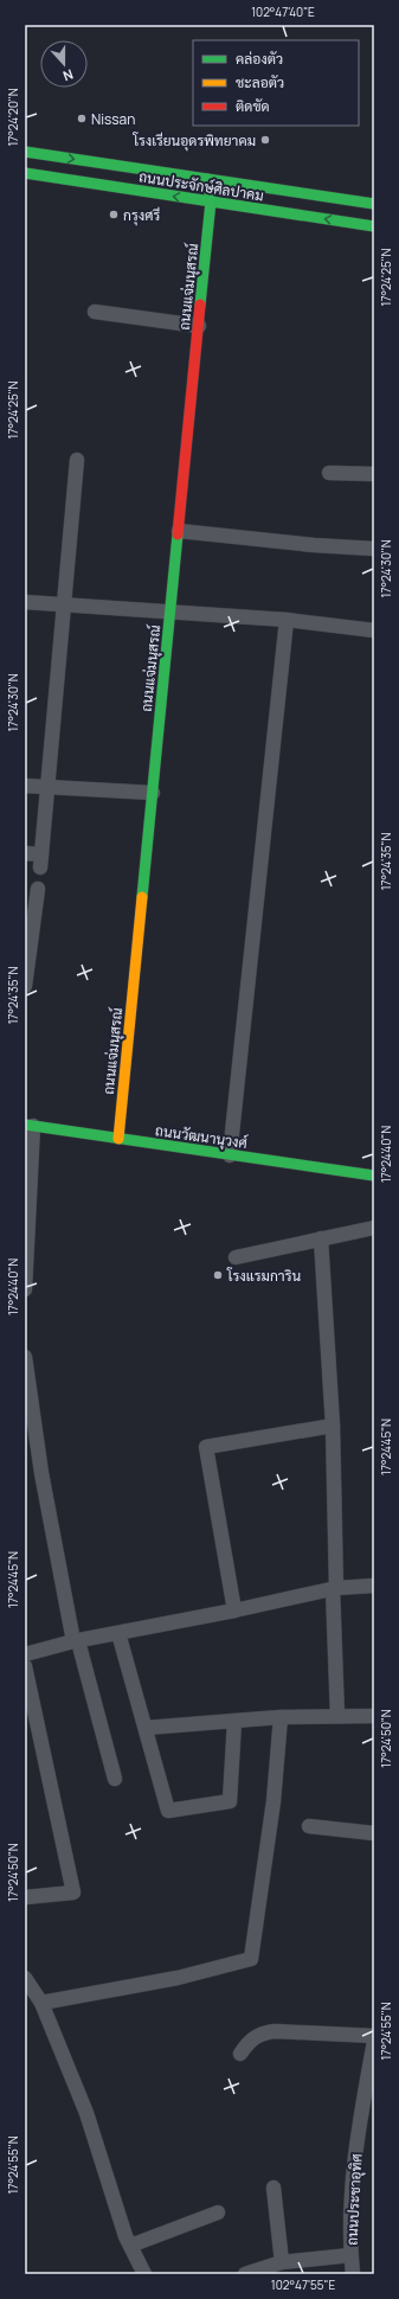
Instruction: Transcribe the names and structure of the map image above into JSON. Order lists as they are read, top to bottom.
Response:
{
  "streets": {
    "street": [
      "ถนนประจักษ์ศิลปาคม",
      "ถนนแจ่มนุสรณ์",
      "ถนนวัฒนานุวงศ์",
      "ถนนประชาอุทิศ"
    ]
  },
  "crossings": [
    ["ถนนประจักษ์ศิลปาคม", "ถนนแจ่มนุสรณ์"],
    ["ถนนแจ่มนุสรณ์", "ถนนวัฒนานุวงศ์"]
  ],
  "places": [
    "Nissan",
    "โรงเรียนอุดรพิทยาคม",
    "กรุงศรี",
    "โรงแรมการิน"
  ],
  "legend": ["คล่องตัว", "ชะลอตัว", "ติดขัด"],
  "north": "bottom",
  "coordinates": [
    "102°47'40\"E",
    "17°24'20\"N",
    "17°24'25\"N",
    "17°24'30\"N",
    "17°24'35\"N",
    "17°24'40\"N",
    "17°24'45\"N",
    "17°24'50\"N",
    "17°24'55\"N",
    "102°47'55\"E"
  ]
}
